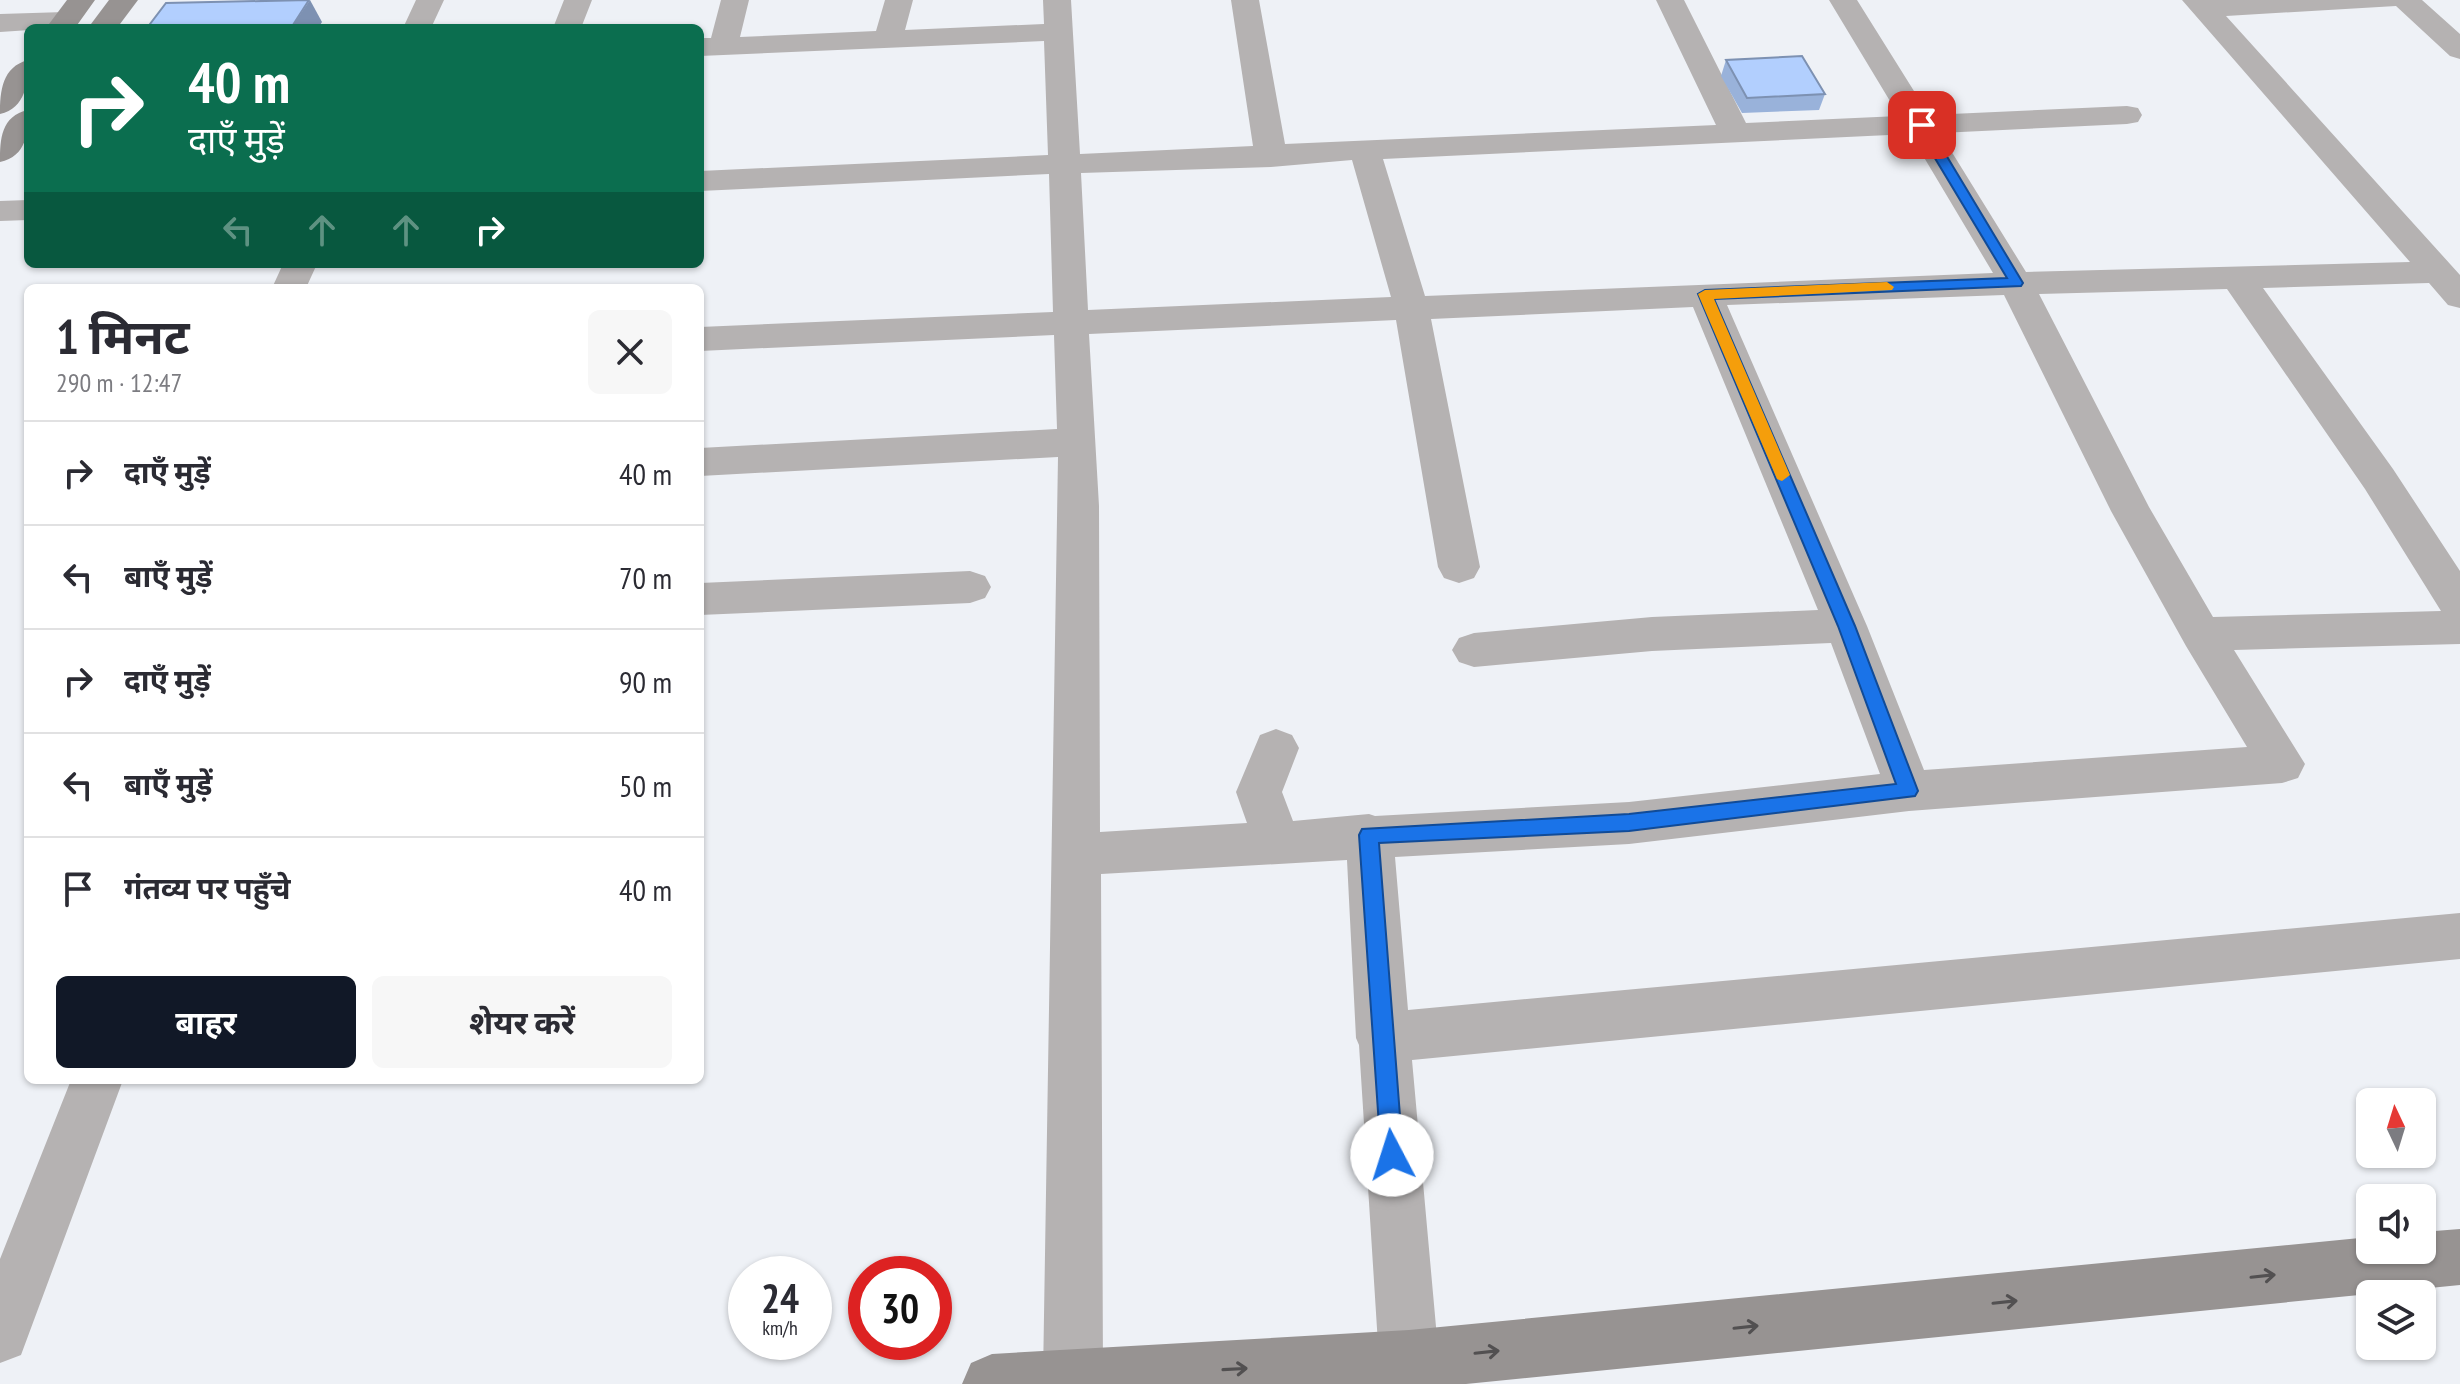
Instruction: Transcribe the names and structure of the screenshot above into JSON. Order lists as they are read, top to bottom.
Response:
{
  "north": "top",
  "page": {
    "turn": ["40 m", "दाएँ मुड़ें"],
    "heading": ["1 मिनट", "290 m · 12:47"],
    "list": [
      {
        "name": "दाएँ मुड़ें",
        "value": "40 m"
      },
      {
        "name": "बाएँ मुड़ें",
        "value": "70 m"
      },
      {
        "name": "दाएँ मुड़ें",
        "value": "90 m"
      },
      {
        "name": "बाएँ मुड़ें",
        "value": "50 m"
      },
      {
        "name": "गंतव्य पर पहुँचे",
        "value": "40 m"
      }
    ],
    "buttons": ["बाहर", "शेयर करें"],
    "speed": "24 km/h",
    "limit": "30"
  }
}
